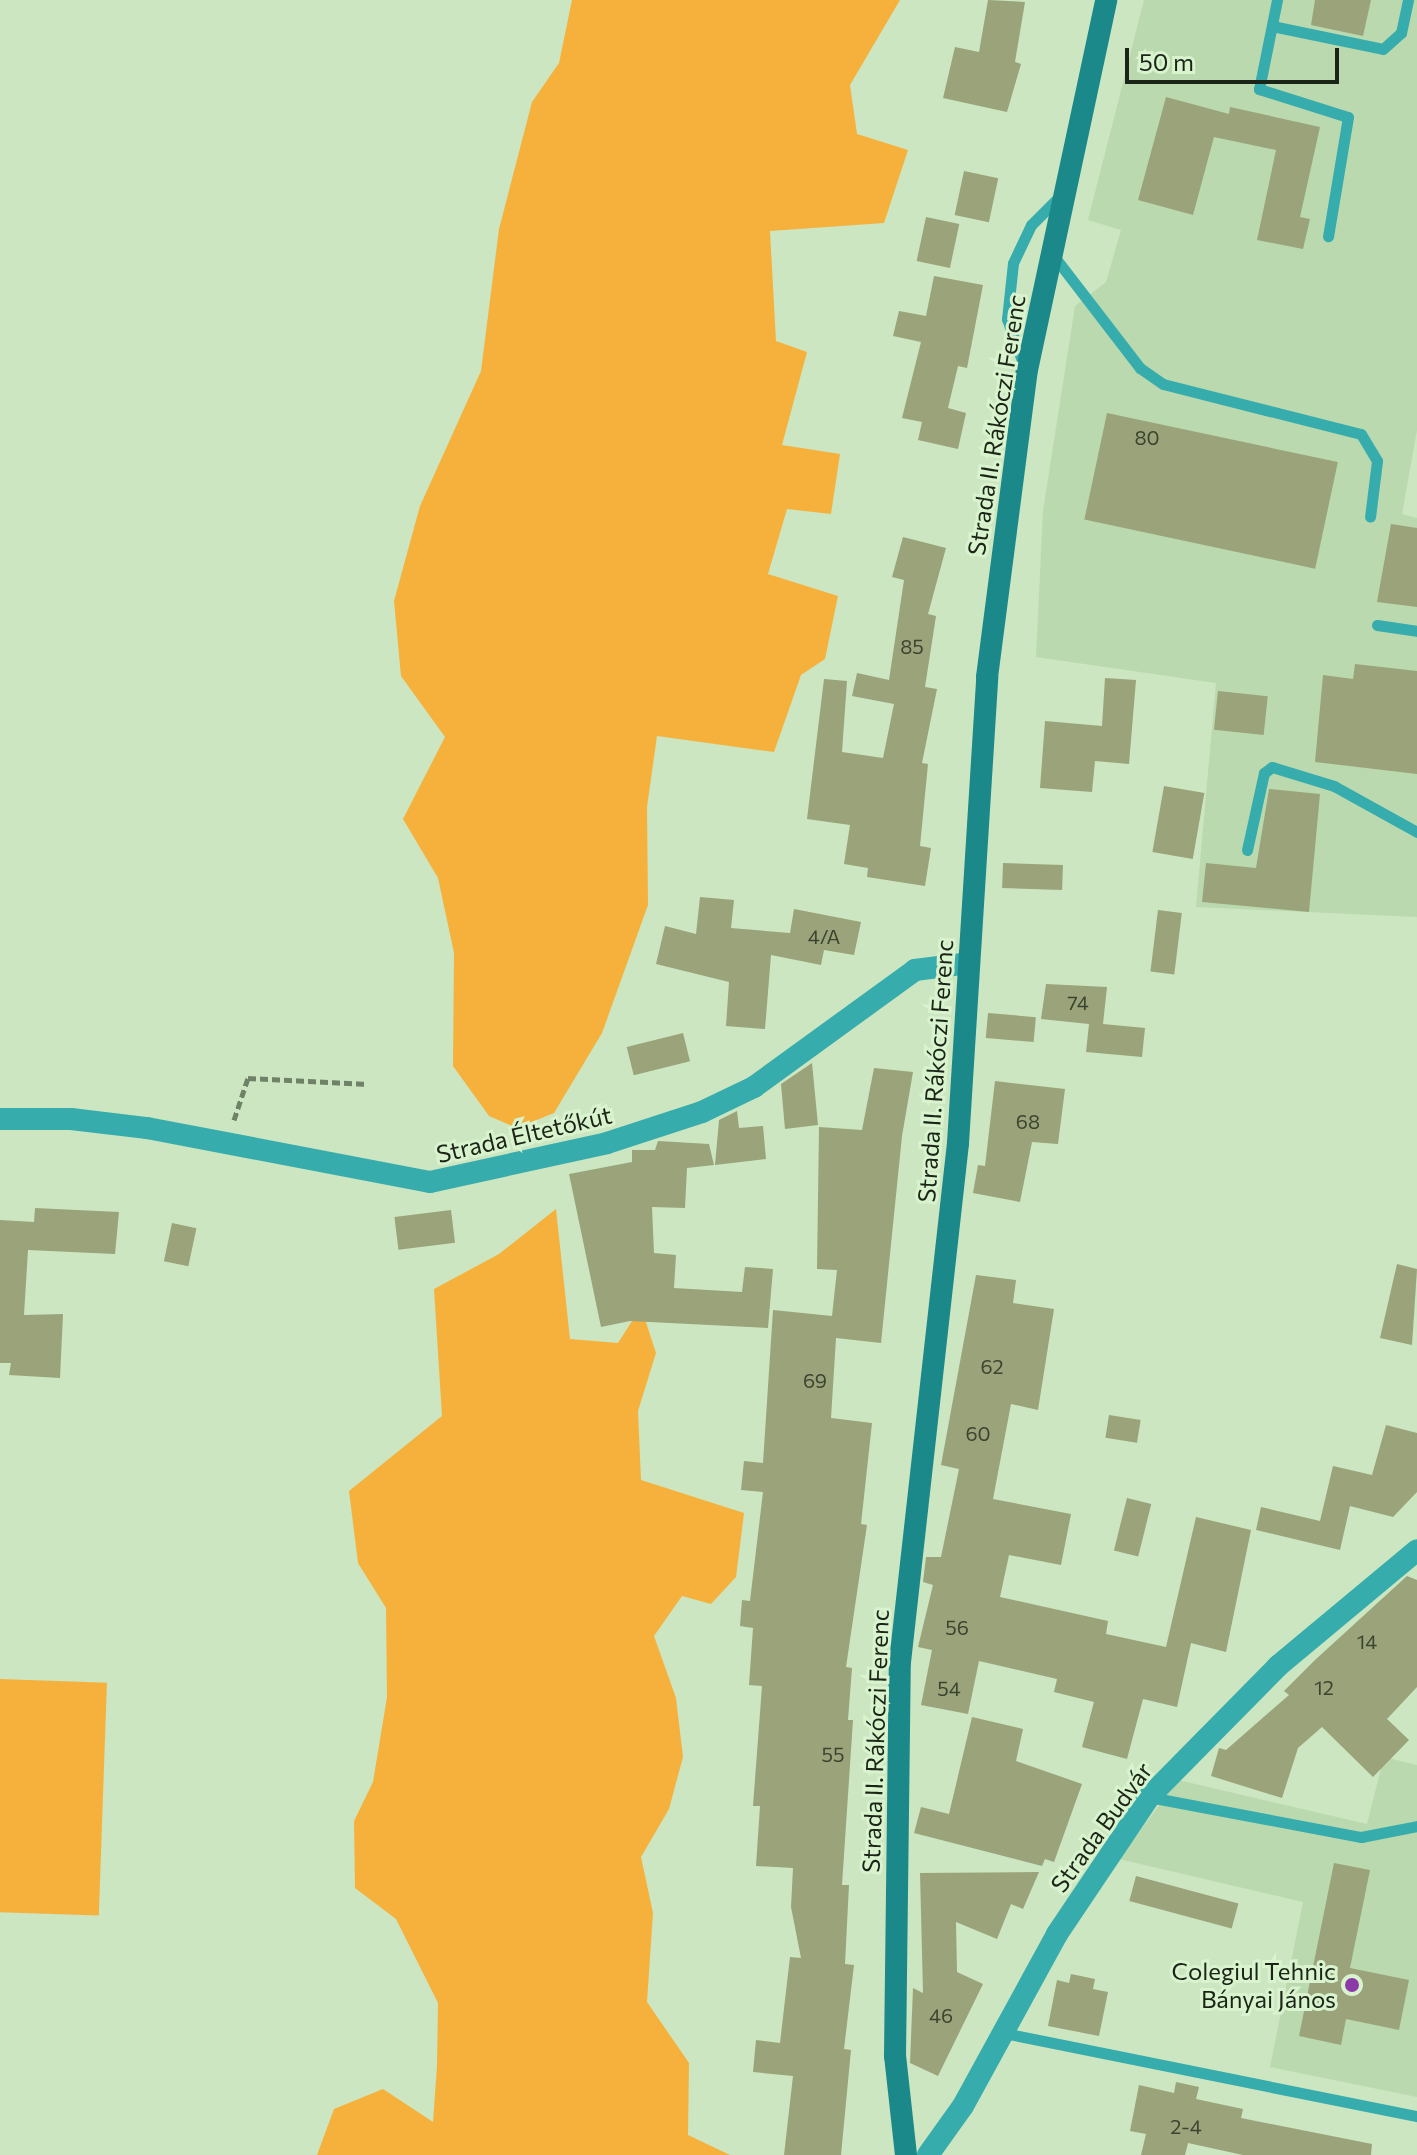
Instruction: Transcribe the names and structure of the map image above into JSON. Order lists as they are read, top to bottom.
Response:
{
  "streets": {
    "main road": ["Strada II. Rákóczi Ferenc"],
    "street": ["Strada Éltetőkút", "Strada Budvár"]
  },
  "crossings": [
    ["Strada II. Rákóczi Ferenc", "Strada Éltetőkút"]
  ],
  "places": ["Colegiul Tehnic Bányai János"],
  "house_numbers": [
    "80",
    "85",
    "4/A",
    "74",
    "68",
    "62",
    "69",
    "60",
    "56",
    "14",
    "12",
    "54",
    "55",
    "46",
    "2-4"
  ],
  "scale_bar": "50 m"
}
